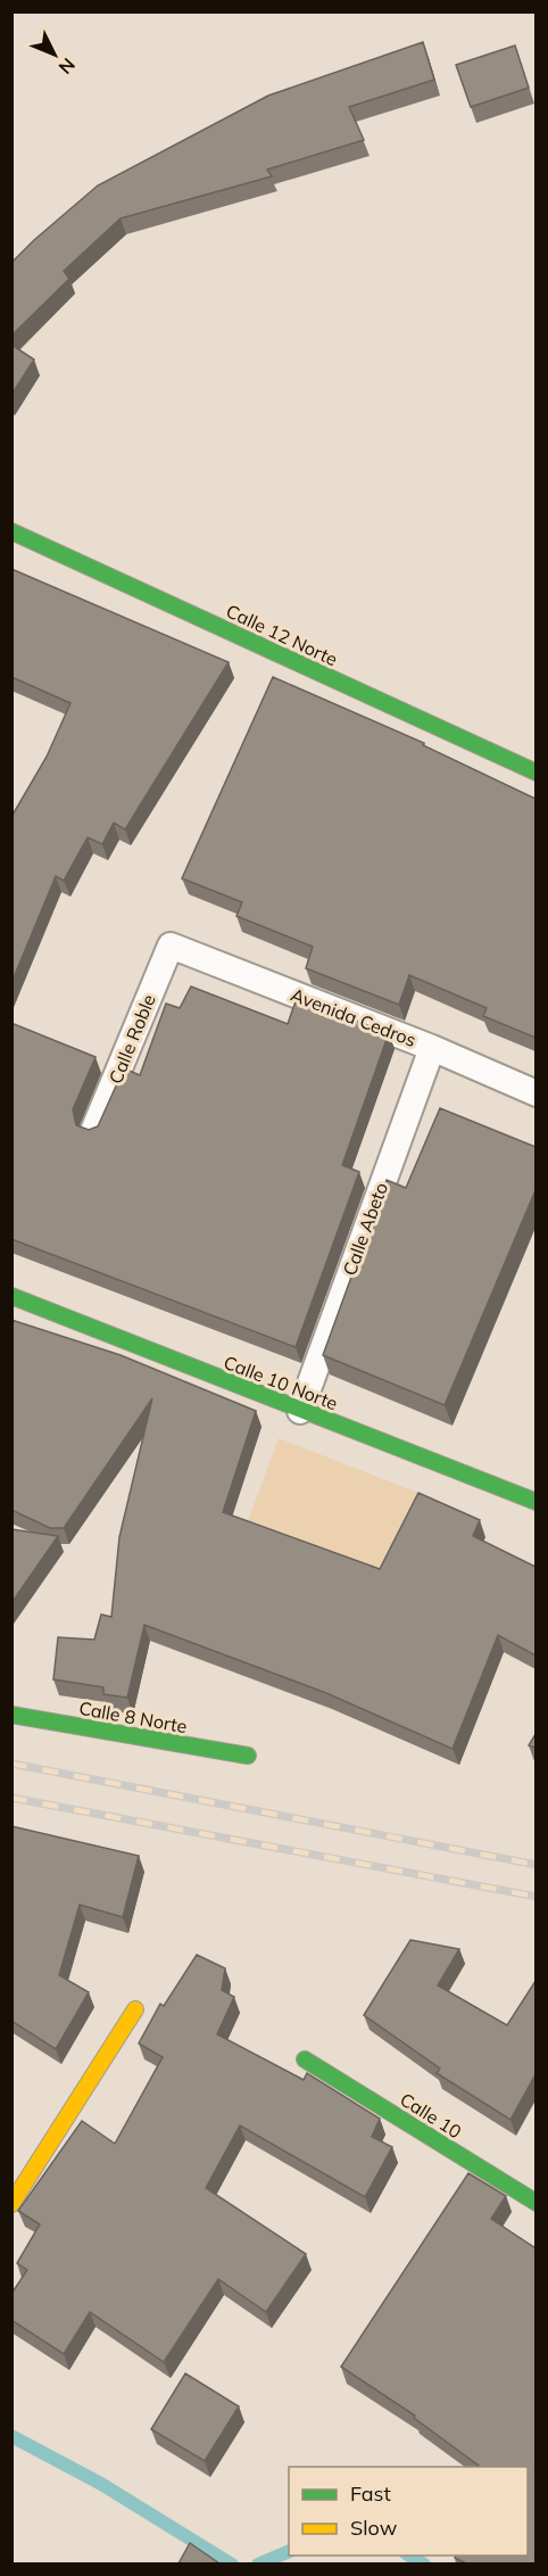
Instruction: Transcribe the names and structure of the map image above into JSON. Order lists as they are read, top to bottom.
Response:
{
  "streets": {
    "street": [
      "Calle 12 Norte",
      "Calle 10 Norte",
      "Calle 8 Norte",
      "Calle 10"
    ],
    "lane": ["Avenida Cedros", "Calle Roble", "Calle Abeto"]
  },
  "crossings": [
    ["Avenida Cedros", "Calle Roble"],
    ["Avenida Cedros", "Calle Abeto"],
    ["Calle Abeto", "Calle 10 Norte"]
  ],
  "legend": ["Fast", "Slow"],
  "north": "bottom right"
}
